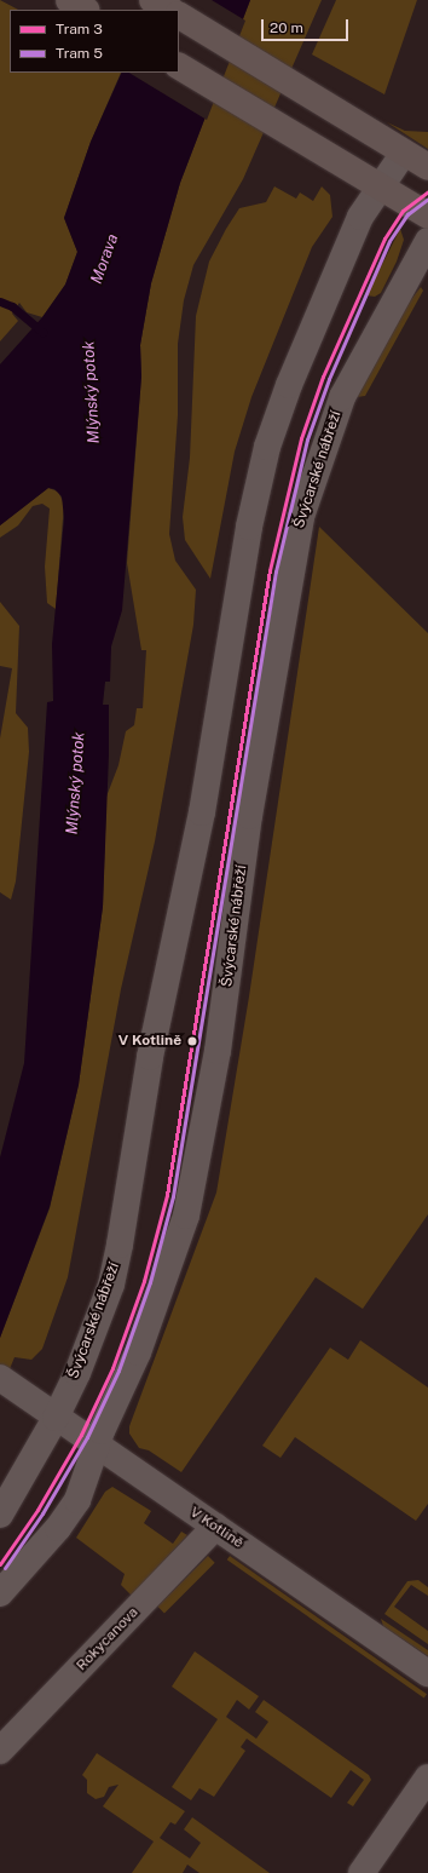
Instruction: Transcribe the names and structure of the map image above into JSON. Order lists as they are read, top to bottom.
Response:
{
  "streets": {
    "street": ["Švýcarské nábřeží", "V Kotlině", "Rokycanova"]
  },
  "crossings": [
    ["Švýcarské nábřeží", "V Kotlině"],
    ["V Kotlině", "Rokycanova"]
  ],
  "water": ["Morava", "Mlýnský potok"],
  "places": ["V Kotlině"],
  "lines": ["tram line 3", "tram line 5"],
  "legend": ["Tram 3", "Tram 5"],
  "scale_bar": "20 m"
}
